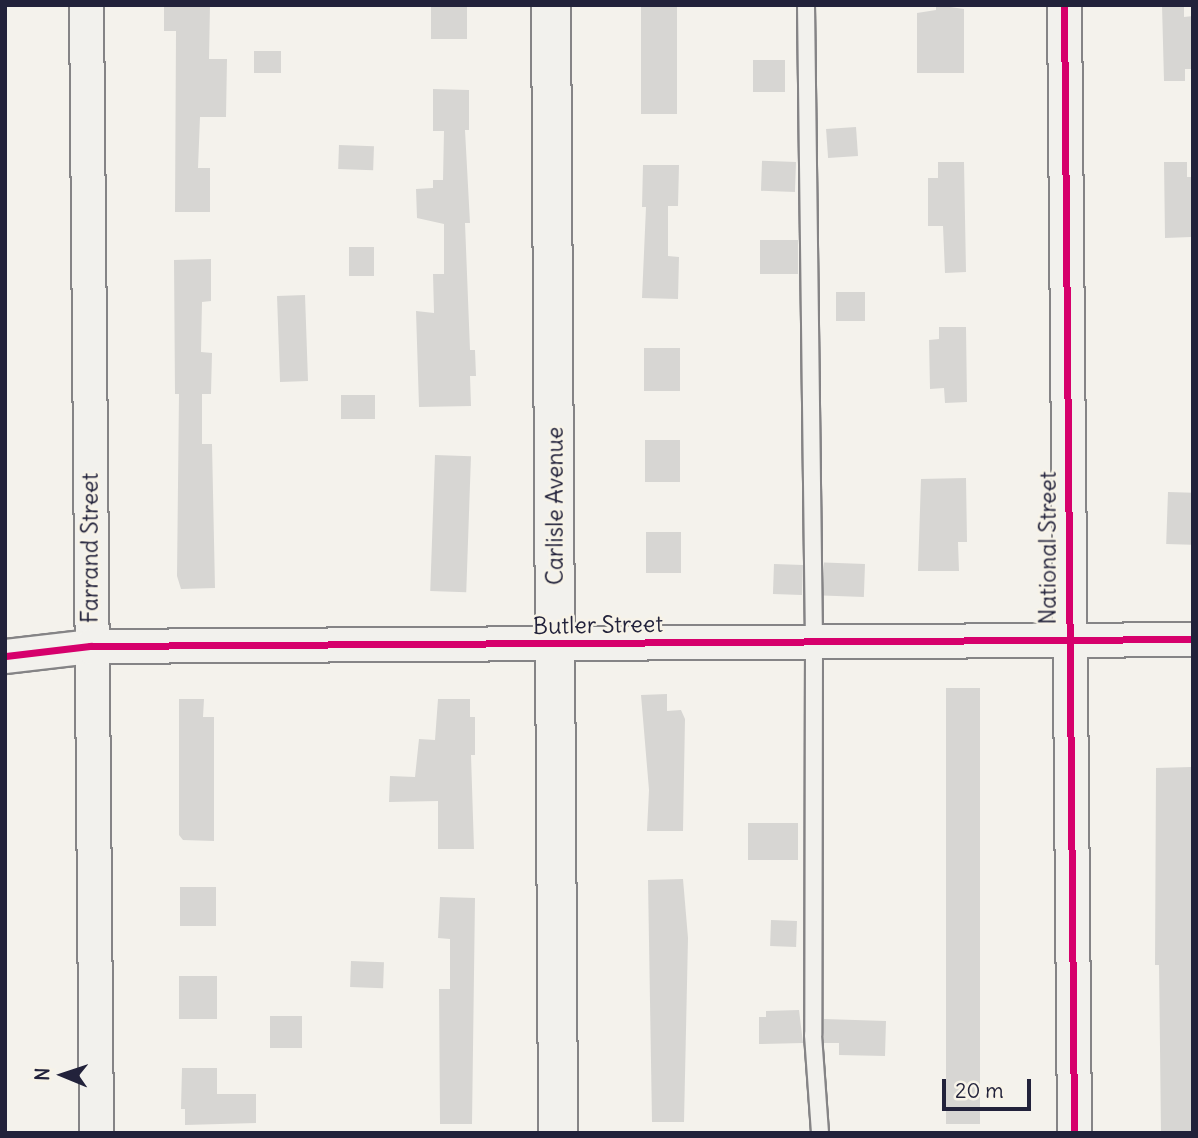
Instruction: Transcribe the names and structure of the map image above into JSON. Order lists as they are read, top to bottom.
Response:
{
  "streets": {
    "street": [
      "Carlisle Avenue",
      "Farrand Street",
      "National Street",
      "Butler Street"
    ]
  },
  "crossings": [
    ["Carlisle Avenue", "Butler Street"],
    ["Farrand Street", "Butler Street"],
    ["National Street", "Butler Street"]
  ],
  "scale_bar": "20 m",
  "north": "left"
}
